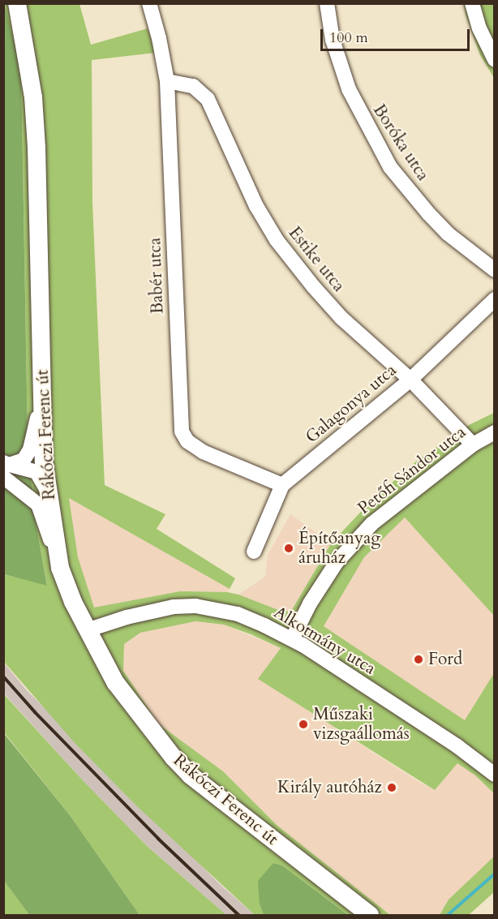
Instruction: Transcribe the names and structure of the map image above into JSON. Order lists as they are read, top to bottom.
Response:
{
  "streets": {
    "main road": ["Rákóczi Ferenc út"],
    "street": [
      "Boróka utca",
      "Estike utca",
      "Babér utca",
      "Galagonya utca",
      "Petőfi Sándor utca",
      "Alkotmány utca"
    ]
  },
  "crossings": [
    ["Estike utca", "Babér utca"],
    ["Estike utca", "Galagonya utca"],
    ["Estike utca", "Petőfi Sándor utca"],
    ["Babér utca", "Galagonya utca"],
    ["Rákóczi Ferenc út", "Alkotmány utca"],
    ["Petőfi Sándor utca", "Alkotmány utca"]
  ],
  "places": [
    "Építőanyag áruház",
    "Ford",
    "Műszaki vizsgaállomás",
    "Király autóház"
  ],
  "scale_bar": "100 m"
}
